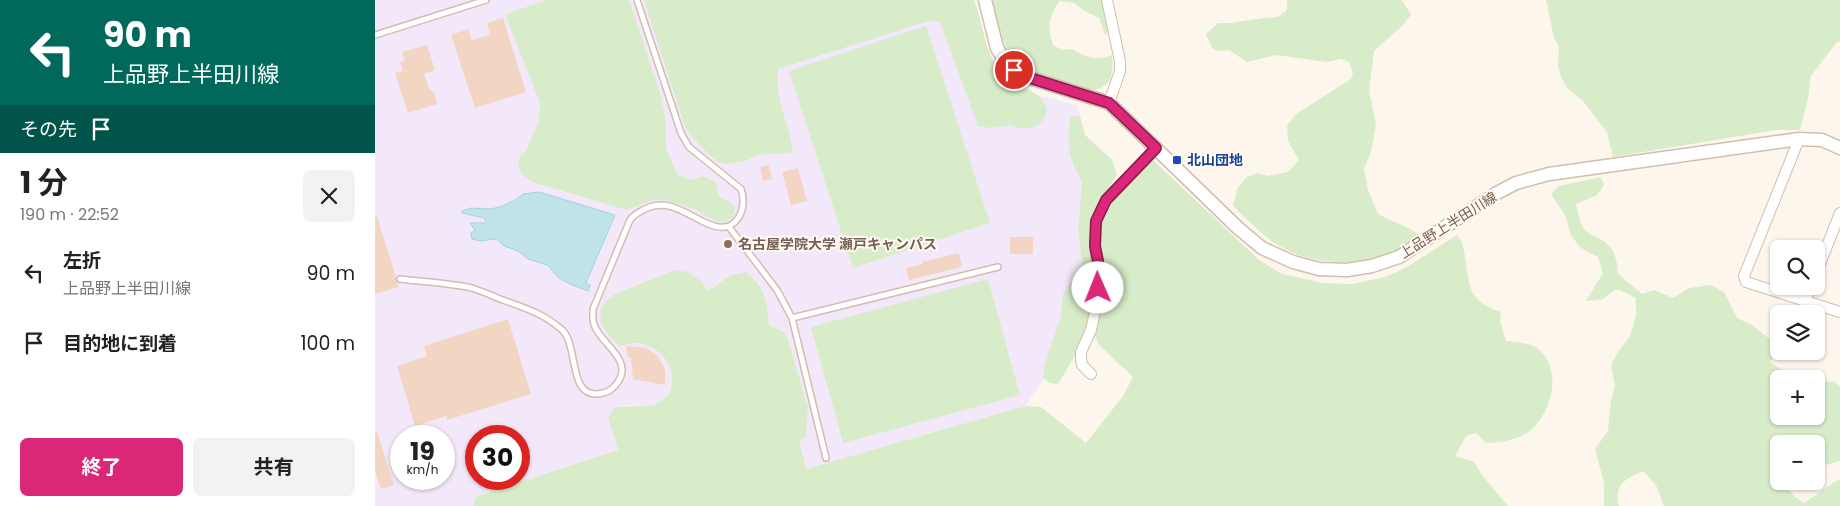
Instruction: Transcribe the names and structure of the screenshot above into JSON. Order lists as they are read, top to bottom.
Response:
{
  "streets": {
    "street": ["上品野上半田川線"]
  },
  "places": {
    "transit": ["北山団地"],
    "other": ["名古屋学院大学 瀬戸キャンパス"]
  },
  "page": {
    "turn": ["90 m", "上品野上半田川線"],
    "then": "その先",
    "heading": ["1 分", "190 m · 22:52"],
    "list": [
      {
        "name": "左折",
        "note": "上品野上半田川線",
        "value": "90 m"
      },
      {
        "name": "目的地に到着",
        "value": "100 m"
      }
    ],
    "map_buttons": ["+", "−"],
    "speed": "19 km/h",
    "limit": "30",
    "buttons": ["終了", "共有"]
  }
}
